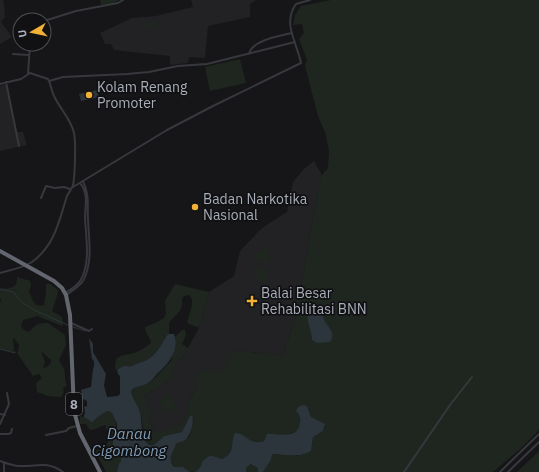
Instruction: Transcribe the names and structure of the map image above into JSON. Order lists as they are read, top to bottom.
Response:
{
  "streets": {
    "highway": ["8"]
  },
  "water": ["Danau Cigombong"],
  "places": {
    "other": ["Kolam Renang Promoter", "Badan Narkotika Nasional"],
    "health": ["Balai Besar Rehabilitasi BNN"]
  },
  "north": "left"
}
